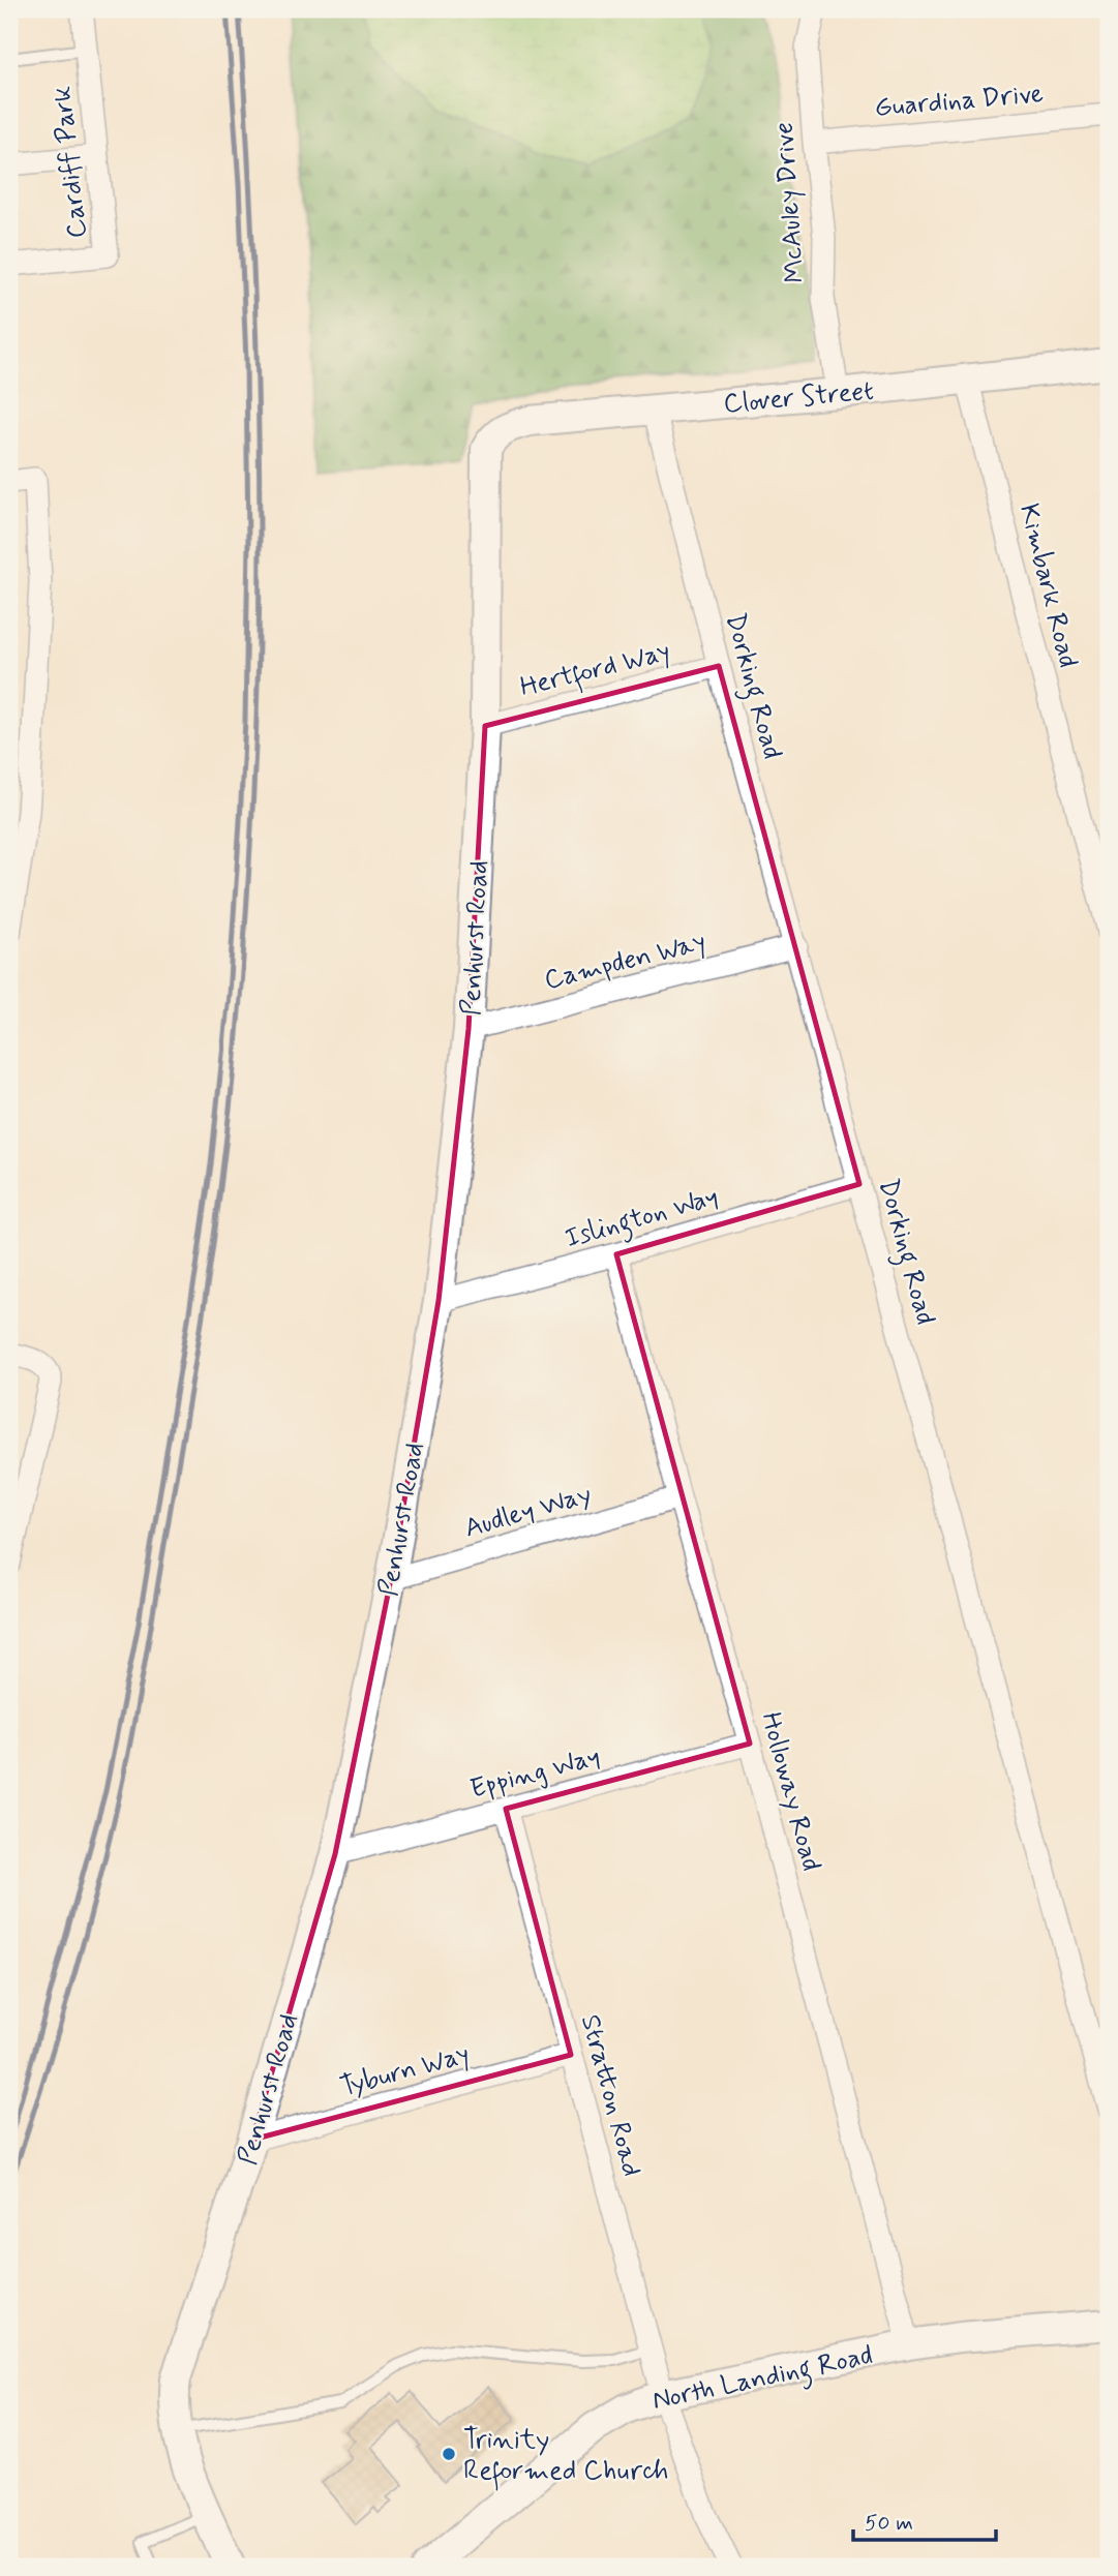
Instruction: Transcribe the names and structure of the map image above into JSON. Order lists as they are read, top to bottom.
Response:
{
  "streets": {
    "street": [
      "Guardina Drive",
      "Cardiff Park",
      "McAuley Drive",
      "Clover Street",
      "Kimbark Road",
      "Hertford Way",
      "Dorking Road",
      "Penhurst Road",
      "Campden Way",
      "Islington Way",
      "Audley Way",
      "Epping Way",
      "Holloway Road",
      "Tyburn Way",
      "Stratton Road",
      "North Landing Road"
    ]
  },
  "crossings": [
    ["Guardina Drive", "McAuley Drive"],
    ["McAuley Drive", "Clover Street"],
    ["Clover Street", "Kimbark Road"],
    ["Clover Street", "Dorking Road"],
    ["Clover Street", "Penhurst Road"],
    ["Hertford Way", "Dorking Road"],
    ["Hertford Way", "Penhurst Road"],
    ["Dorking Road", "Campden Way"],
    ["Dorking Road", "Islington Way"],
    ["Penhurst Road", "Campden Way"],
    ["Penhurst Road", "Islington Way"],
    ["Penhurst Road", "Audley Way"],
    ["Penhurst Road", "Epping Way"],
    ["Penhurst Road", "Tyburn Way"],
    ["Islington Way", "Holloway Road"],
    ["Audley Way", "Holloway Road"],
    ["Epping Way", "Holloway Road"],
    ["Epping Way", "Stratton Road"],
    ["Holloway Road", "North Landing Road"],
    ["Tyburn Way", "Stratton Road"],
    ["Stratton Road", "North Landing Road"]
  ],
  "places": ["Trinity Reformed Church"],
  "scale_bar": "50 m"
}
